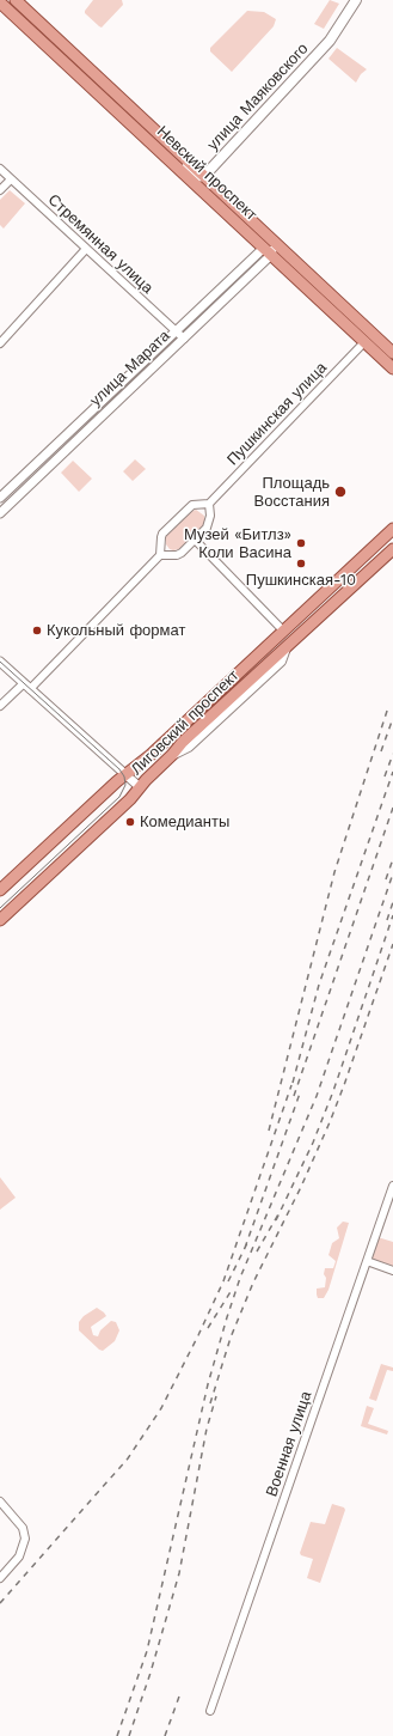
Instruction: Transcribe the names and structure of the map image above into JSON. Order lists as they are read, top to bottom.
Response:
{
  "streets": {
    "main road": ["улица Маяковского", "Невский проспект", "Лиговский проспект"],
    "street": [
      "Стремянная улица",
      "улица Марата",
      "Пушкинская улица",
      "Военная улица"
    ]
  },
  "crossings": [
    ["улица Маяковского", "Невский проспект"],
    ["Невский проспект", "улица Марата"],
    ["Невский проспект", "Пушкинская улица"],
    ["Стремянная улица", "улица Марата"]
  ],
  "places": [
    "Площадь Восстания",
    "Музей «Битлз» Коли Васина",
    "Пушкинская-10",
    "Кукольный формат",
    "Комедианты"
  ]
}
